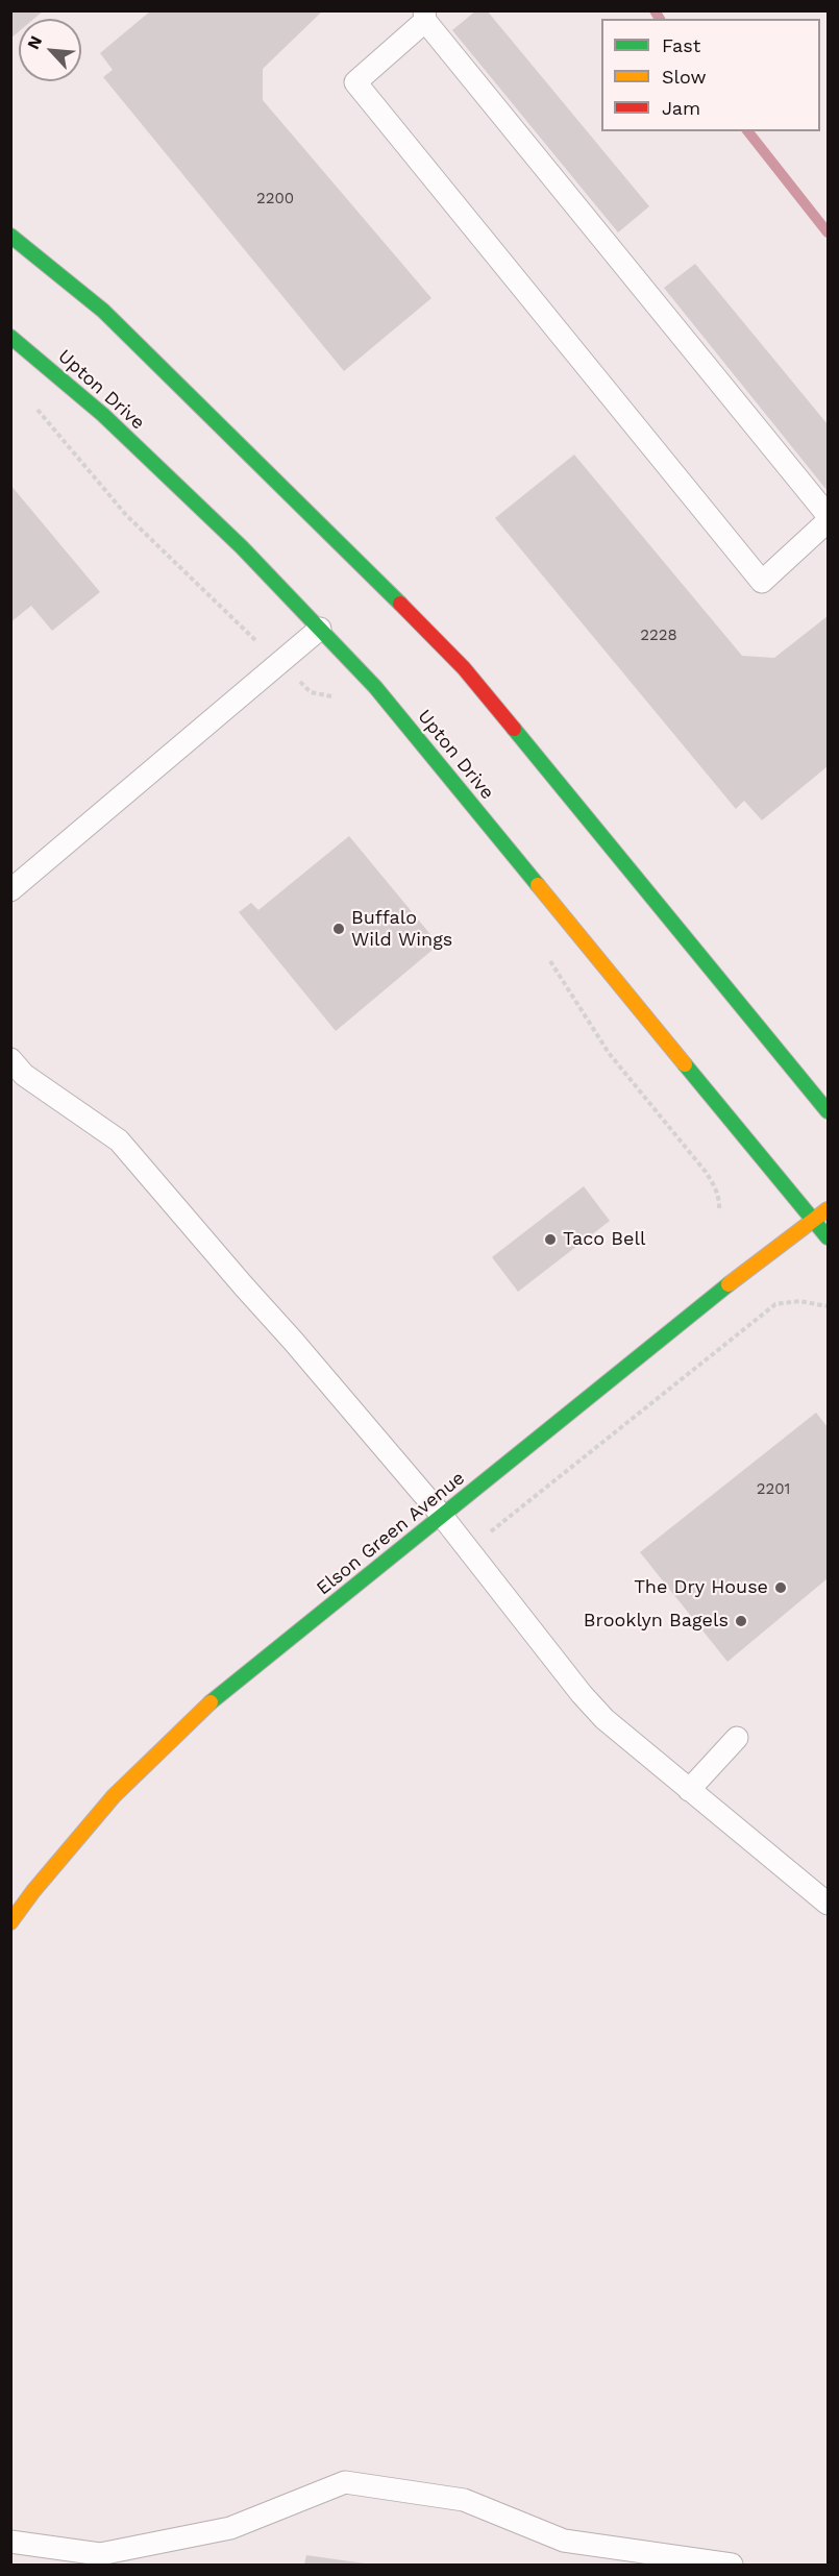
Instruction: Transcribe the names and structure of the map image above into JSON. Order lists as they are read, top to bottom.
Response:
{
  "streets": {
    "main road": ["Upton Drive", "Elson Green Avenue"]
  },
  "crossings": [
    ["Upton Drive", "Elson Green Avenue"]
  ],
  "places": [
    "Buffalo Wild Wings",
    "Taco Bell",
    "The Dry House",
    "Brooklyn Bagels"
  ],
  "house_numbers": ["2200", "2228", "2201"],
  "legend": ["Fast", "Slow", "Jam"],
  "north": "top left"
}
